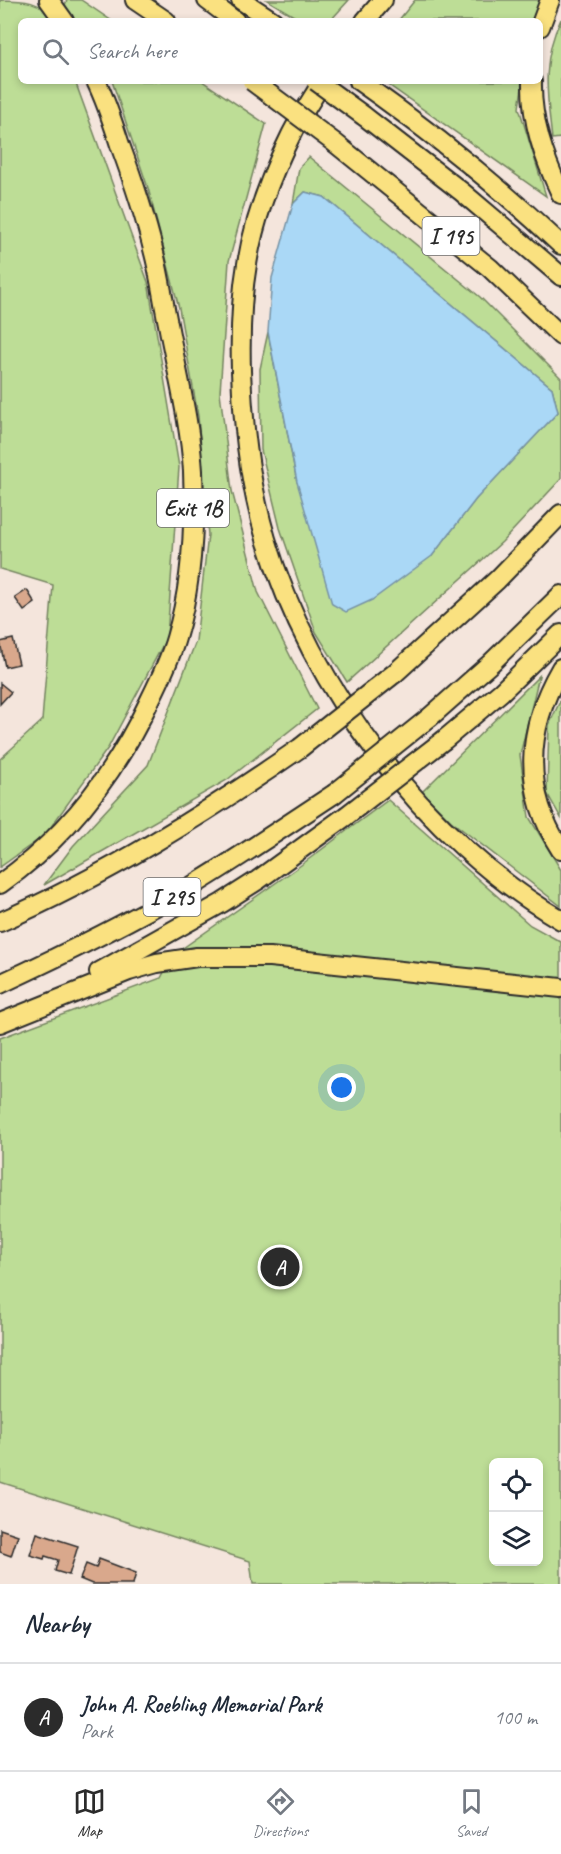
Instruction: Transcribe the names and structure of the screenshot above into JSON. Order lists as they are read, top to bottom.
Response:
{
  "streets": {
    "highway": ["I 195", "Exit 1B", "I 295"]
  },
  "page": {
    "search": "Search here",
    "pins": "A",
    "heading": "Nearby",
    "list": [
      {
        "mark": "A",
        "name": "John A. Roebling Memorial Park",
        "note": "Park",
        "value": "100 m"
      }
    ],
    "nav": ["Map", "Directions", "Saved"]
  }
}
